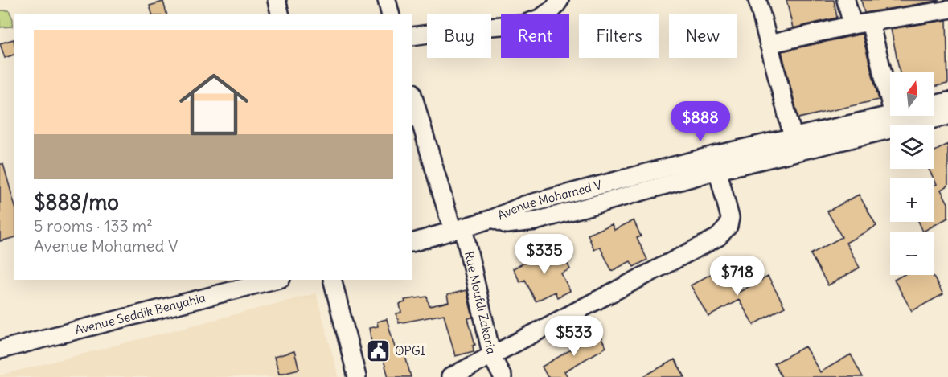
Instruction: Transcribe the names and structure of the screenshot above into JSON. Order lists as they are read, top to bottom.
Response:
{
  "streets": {
    "street": ["Avenue Mohamed V", "Rue Moufdi Zakaria", "Avenue Seddik Benyahia"]
  },
  "crossings": [
    ["Avenue Mohamed V", "Rue Moufdi Zakaria"]
  ],
  "places": {
    "public building": ["OPGI"]
  },
  "north": "top",
  "page": {
    "chip": [
      "Buy",
      "Rent",
      "Filters",
      "New"
    ],
    "list": [
      {
        "name": "$888/mo",
        "note": "5 rooms · 133 m² · Avenue Mohamed V"
      }
    ],
    "map_buttons": ["+", "−"],
    "price": [
      "$888",
      "$335",
      "$718",
      "$533"
    ]
  }
}
